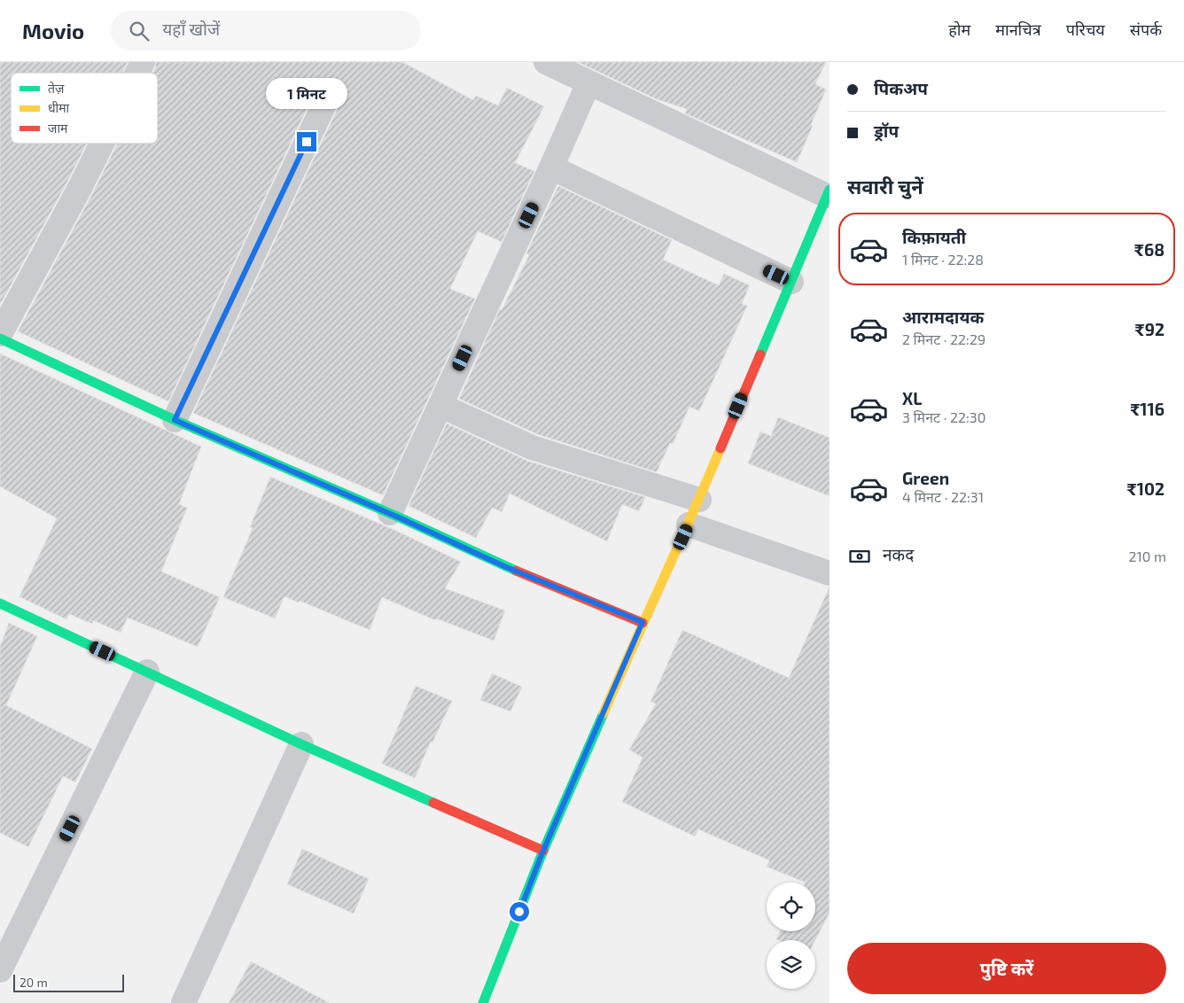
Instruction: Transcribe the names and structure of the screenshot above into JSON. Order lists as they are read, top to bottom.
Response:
{
  "legend": ["तेज़", "धीमा", "जाम"],
  "scale_bar": "20 m",
  "page": {
    "header": "Movio",
    "search": "यहाँ खोजें",
    "nav": [
      "होम",
      "मानचित्र",
      "परिचय",
      "संपर्क"
    ],
    "banner": ["पिकअप", "ड्रॉप"],
    "bubble": "1 मिनट",
    "heading": "सवारी चुनें",
    "list": [
      {
        "name": "किफ़ायती",
        "note": "1 मिनट · 22:28",
        "value": "₹68"
      },
      {
        "name": "आरामदायक",
        "note": "2 मिनट · 22:29",
        "value": "₹92"
      },
      {
        "name": "XL",
        "note": "3 मिनट · 22:30",
        "value": "₹116"
      },
      {
        "name": "Green",
        "note": "4 मिनट · 22:31",
        "value": "₹102"
      }
    ],
    "pay": ["नकद", "210 m"],
    "buttons": "पुष्टि करें",
    "scale": "20 m"
  }
}
